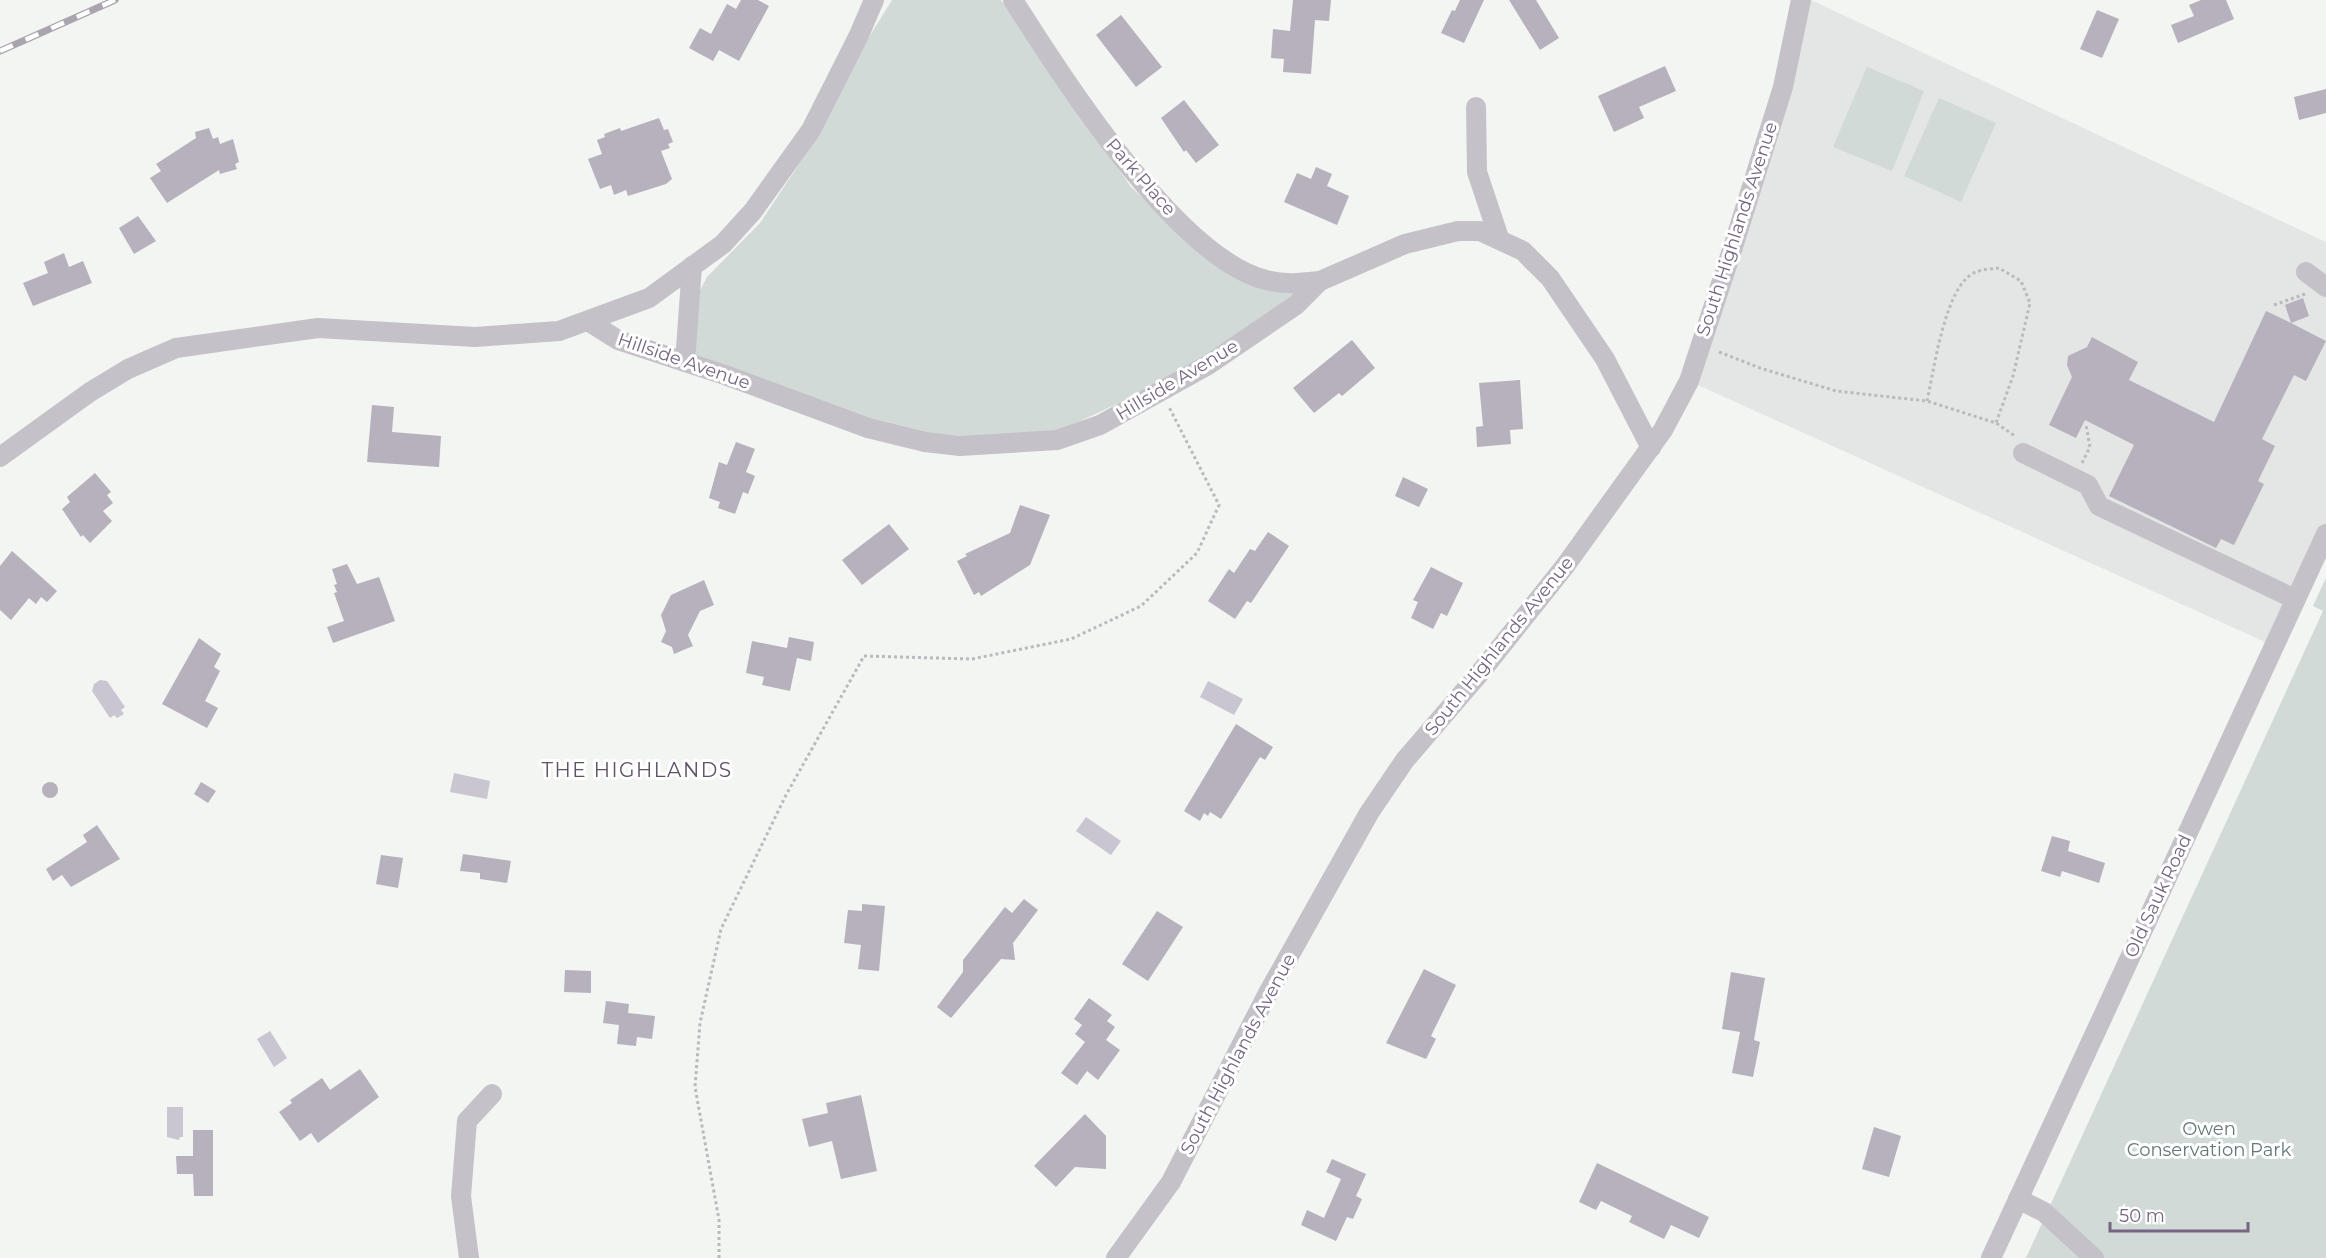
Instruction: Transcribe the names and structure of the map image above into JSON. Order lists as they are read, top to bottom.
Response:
{
  "streets": {
    "street": [
      "Park Place",
      "South Highlands Avenue",
      "Hillside Avenue",
      "Old Sauk Road"
    ]
  },
  "crossings": [
    ["Park Place", "Hillside Avenue"],
    ["South Highlands Avenue", "Hillside Avenue"]
  ],
  "districts": ["THE HIGHLANDS"],
  "parks": ["Owen Conservation Park"],
  "scale_bar": "50 m"
}
